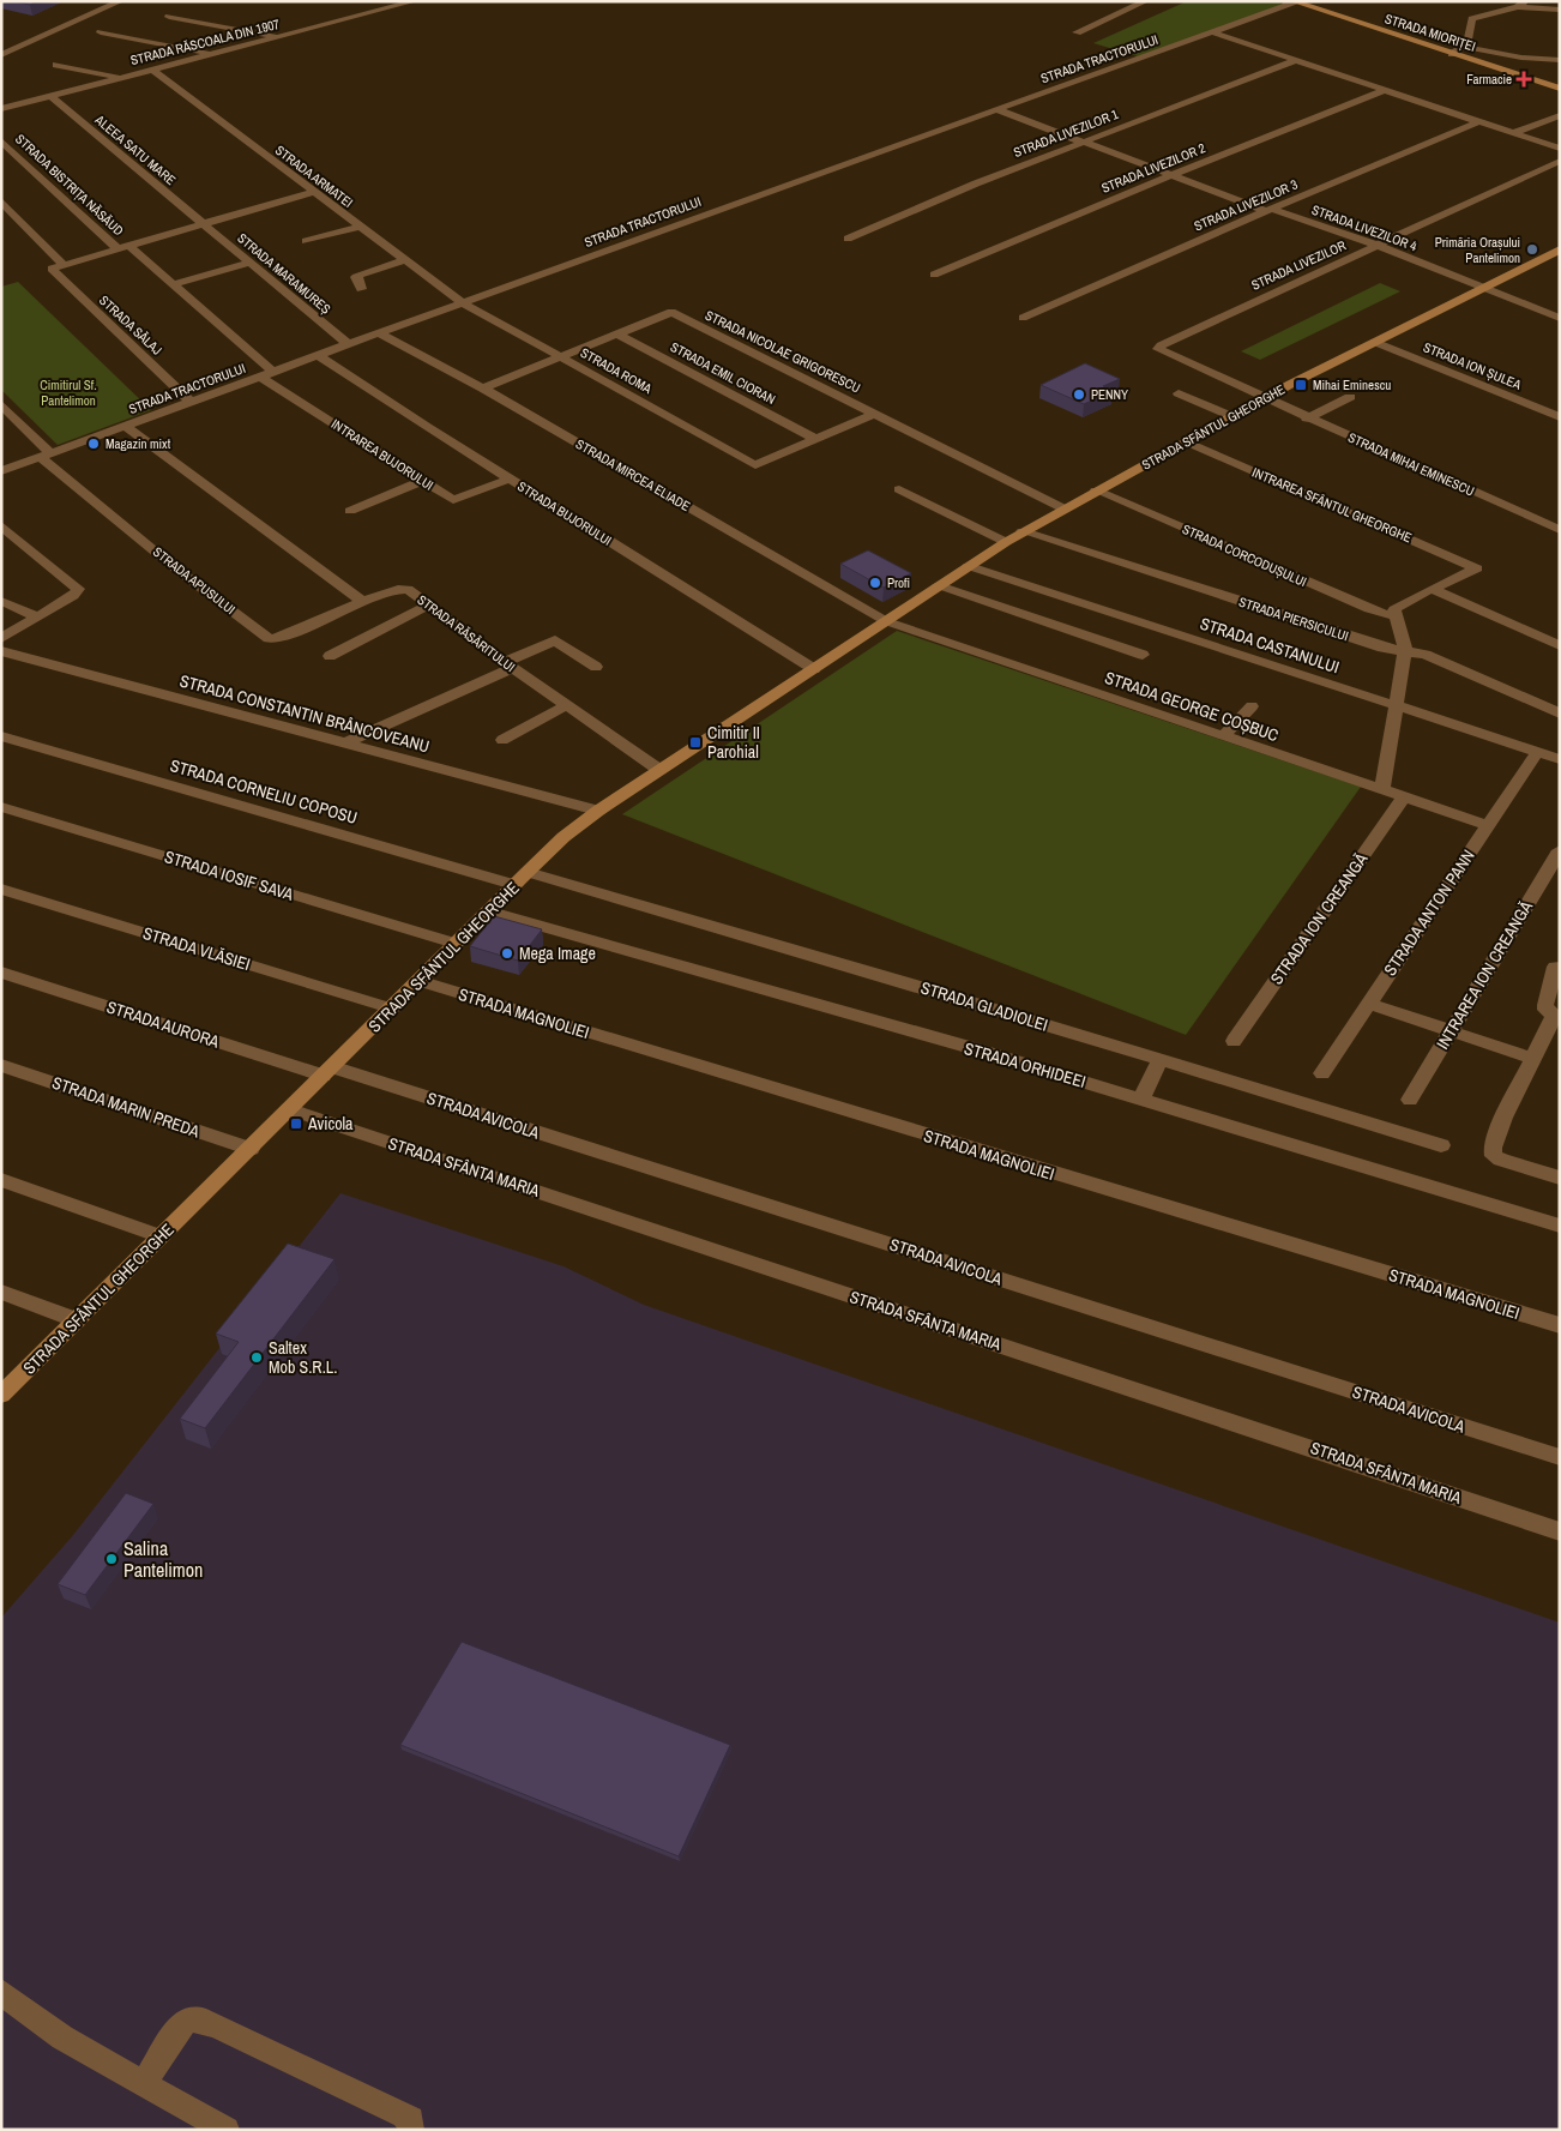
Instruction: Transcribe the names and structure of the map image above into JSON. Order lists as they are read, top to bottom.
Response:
{
  "streets": {
    "street": [
      "STRADA MIORIȚEI",
      "STRADA RĂSCOALA DIN 1907",
      "STRADA TRACTORULUI",
      "STRADA LIVEZILOR 1",
      "ALEEA SATU MARE",
      "STRADA LIVEZILOR 2",
      "STRADA ARMATEI",
      "STRADA BISTRIȚA NĂSĂUD",
      "STRADA LIVEZILOR 3",
      "STRADA LIVEZILOR 4",
      "STRADA LIVEZILOR",
      "STRADA MARAMUREȘ",
      "STRADA SĂLAJ",
      "STRADA NICOLAE GRIGORESCU",
      "STRADA ION ȘULEA",
      "STRADA ROMA",
      "STRADA EMIL CIORAN",
      "STRADA SFÂNTUL GHEORGHE",
      "INTRAREA BUJORULUI",
      "STRADA MIHAI EMINESCU",
      "STRADA MIRCEA ELIADE",
      "INTRAREA SFÂNTUL GHEORGHE",
      "STRADA BUJORULUI",
      "STRADA CORCODUȘULUI",
      "STRADA APUSULUI",
      "STRADA PIERSICULUI",
      "STRADA RĂSĂRITULUI",
      "STRADA CASTANULUI",
      "STRADA GEORGE COȘBUC",
      "STRADA CONSTANTIN BRÂNCOVEANU",
      "STRADA CORNELIU COPOSU",
      "STRADA IOSIF SAVA",
      "STRADA ANTON PANN",
      "STRADA ION CREANGĂ",
      "STRADA VLĂSIEI",
      "INTRAREA ION CREANGĂ",
      "STRADA GLADIOLEI",
      "STRADA MAGNOLIEI",
      "STRADA AURORA",
      "STRADA ORHIDEEI",
      "STRADA MARIN PREDA",
      "STRADA AVICOLA",
      "STRADA SFÂNTA MARIA"
    ]
  },
  "crossings": [
    ["STRADA MIORIȚEI", "STRADA TRACTORULUI"],
    ["STRADA RĂSCOALA DIN 1907", "ALEEA SATU MARE"],
    ["STRADA RĂSCOALA DIN 1907", "STRADA ARMATEI"],
    ["STRADA TRACTORULUI", "STRADA ARMATEI"],
    ["STRADA TRACTORULUI", "STRADA BISTRIȚA NĂSĂUD"],
    ["STRADA TRACTORULUI", "STRADA LIVEZILOR 4"],
    ["STRADA TRACTORULUI", "STRADA MARAMUREȘ"],
    ["STRADA TRACTORULUI", "STRADA SĂLAJ"],
    ["STRADA TRACTORULUI", "STRADA ROMA"],
    ["STRADA TRACTORULUI", "INTRAREA BUJORULUI"],
    ["STRADA TRACTORULUI", "STRADA MIRCEA ELIADE"],
    ["STRADA TRACTORULUI", "STRADA BUJORULUI"],
    ["STRADA TRACTORULUI", "STRADA APUSULUI"],
    ["STRADA LIVEZILOR 1", "STRADA LIVEZILOR 4"],
    ["ALEEA SATU MARE", "STRADA MARAMUREȘ"],
    ["STRADA LIVEZILOR 2", "STRADA LIVEZILOR 4"],
    ["STRADA ARMATEI", "STRADA ROMA"],
    ["STRADA LIVEZILOR 3", "STRADA LIVEZILOR 4"],
    ["STRADA LIVEZILOR 4", "STRADA LIVEZILOR"],
    ["STRADA LIVEZILOR 4", "STRADA SFÂNTUL GHEORGHE"],
    ["STRADA LIVEZILOR", "STRADA SFÂNTUL GHEORGHE"],
    ["STRADA LIVEZILOR", "STRADA MIHAI EMINESCU"],
    ["STRADA NICOLAE GRIGORESCU", "STRADA ROMA"],
    ["STRADA NICOLAE GRIGORESCU", "STRADA EMIL CIORAN"],
    ["STRADA NICOLAE GRIGORESCU", "STRADA SFÂNTUL GHEORGHE"],
    ["STRADA NICOLAE GRIGORESCU", "STRADA MIRCEA ELIADE"],
    ["STRADA ION ȘULEA", "STRADA SFÂNTUL GHEORGHE"],
    ["STRADA ROMA", "STRADA EMIL CIORAN"],
    ["STRADA SFÂNTUL GHEORGHE", "STRADA MIHAI EMINESCU"],
    ["STRADA SFÂNTUL GHEORGHE", "STRADA MIRCEA ELIADE"],
    ["STRADA SFÂNTUL GHEORGHE", "INTRAREA SFÂNTUL GHEORGHE"],
    ["STRADA SFÂNTUL GHEORGHE", "STRADA BUJORULUI"],
    ["STRADA SFÂNTUL GHEORGHE", "STRADA CORCODUȘULUI"],
    ["STRADA SFÂNTUL GHEORGHE", "STRADA PIERSICULUI"],
    ["STRADA SFÂNTUL GHEORGHE", "STRADA RĂSĂRITULUI"],
    ["STRADA SFÂNTUL GHEORGHE", "STRADA CASTANULUI"],
    ["STRADA SFÂNTUL GHEORGHE", "STRADA GEORGE COȘBUC"],
    ["STRADA SFÂNTUL GHEORGHE", "STRADA CONSTANTIN BRÂNCOVEANU"],
    ["STRADA SFÂNTUL GHEORGHE", "STRADA CORNELIU COPOSU"],
    ["STRADA SFÂNTUL GHEORGHE", "STRADA IOSIF SAVA"],
    ["STRADA SFÂNTUL GHEORGHE", "STRADA VLĂSIEI"],
    ["STRADA SFÂNTUL GHEORGHE", "STRADA GLADIOLEI"],
    ["STRADA SFÂNTUL GHEORGHE", "STRADA MAGNOLIEI"],
    ["STRADA SFÂNTUL GHEORGHE", "STRADA AURORA"],
    ["STRADA SFÂNTUL GHEORGHE", "STRADA ORHIDEEI"],
    ["STRADA SFÂNTUL GHEORGHE", "STRADA MARIN PREDA"],
    ["STRADA SFÂNTUL GHEORGHE", "STRADA AVICOLA"],
    ["STRADA SFÂNTUL GHEORGHE", "STRADA SFÂNTA MARIA"],
    ["INTRAREA BUJORULUI", "STRADA BUJORULUI"],
    ["STRADA MIRCEA ELIADE", "STRADA GEORGE COȘBUC"],
    ["STRADA APUSULUI", "STRADA RĂSĂRITULUI"],
    ["STRADA CASTANULUI", "STRADA ANTON PANN"],
    ["STRADA GEORGE COȘBUC", "STRADA ANTON PANN"],
    ["STRADA GEORGE COȘBUC", "STRADA ION CREANGĂ"],
    ["STRADA AURORA", "STRADA AVICOLA"]
  ],
  "parks": ["Cimitirul Sf. Pantelimon"],
  "places": {
    "health": ["Farmacie"],
    "other": [
      "Primăria Orașului Pantelimon",
      "PENNY",
      "Magazin mixt",
      "Profi",
      "Mega Image",
      "Saltex Mob S.R.L.",
      "Salina Pantelimon"
    ],
    "transit": ["Mihai Eminescu", "Cimitir II Parohial", "Avicola"]
  }
}
